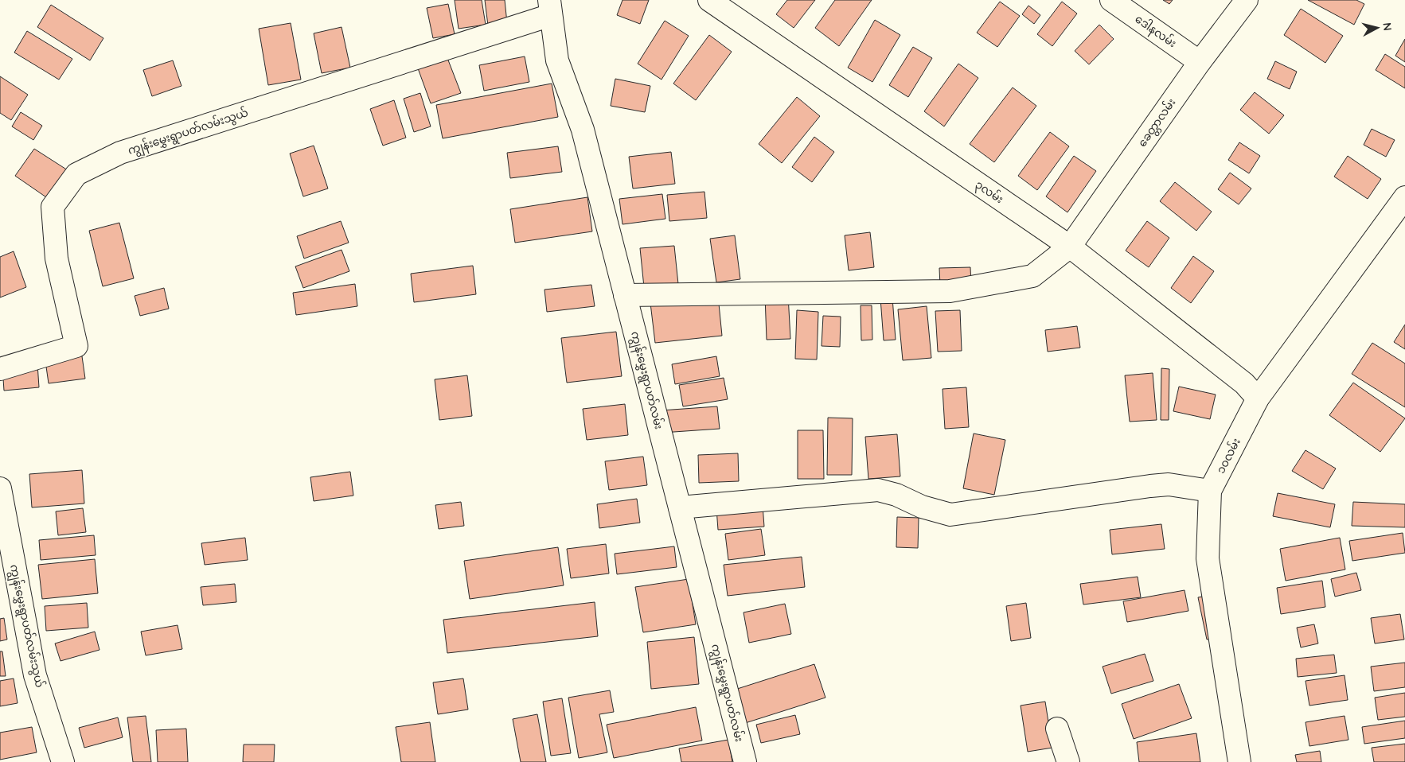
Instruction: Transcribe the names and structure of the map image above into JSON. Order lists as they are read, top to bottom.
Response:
{
  "streets": {
    "street": [
      "ဒေါနလမ်း",
      "ခေတ္တာလမ်း",
      "ကျွန်းမွှေးရွာပတ်လမ်းသွယ်",
      "၃လမ်း",
      "ကျွန်းမွှေးရွာပတ်လမ်း",
      "၁၀လမ်း"
    ]
  },
  "crossings": [
    ["ဒေါနလမ်း", "ခေတ္တာလမ်း"],
    ["ခေတ္တာလမ်း", "၃လမ်း"],
    ["ခေတ္တာလမ်း", "ကျွန်းမွှေးရွာပတ်လမ်း"],
    ["ကျွန်းမွှေးရွာပတ်လမ်းသွယ်", "ကျွန်းမွှေးရွာပတ်လမ်း"],
    ["၃လမ်း", "၁၀လမ်း"]
  ],
  "north": "right"
}
